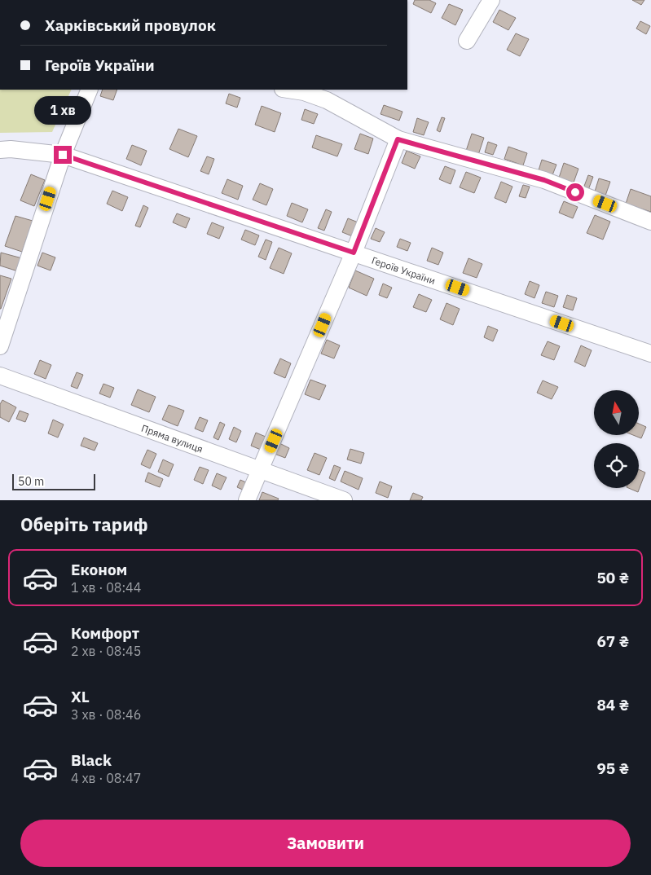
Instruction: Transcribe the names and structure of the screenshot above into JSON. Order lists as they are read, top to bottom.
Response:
{
  "streets": {
    "street": ["Героїв України", "Пряма вулиця"]
  },
  "scale_bar": "50 m",
  "north": "top",
  "page": {
    "banner": ["Харківський провулок", "Героїв України"],
    "bubble": "1 хв",
    "scale": "50 m",
    "heading": "Оберіть тариф",
    "list": [
      {
        "name": "Економ",
        "note": "1 хв · 08:44",
        "value": "50 ₴"
      },
      {
        "name": "Комфорт",
        "note": "2 хв · 08:45",
        "value": "67 ₴"
      },
      {
        "name": "XL",
        "note": "3 хв · 08:46",
        "value": "84 ₴"
      },
      {
        "name": "Black",
        "note": "4 хв · 08:47",
        "value": "95 ₴"
      }
    ],
    "buttons": "Замовити"
  }
}
